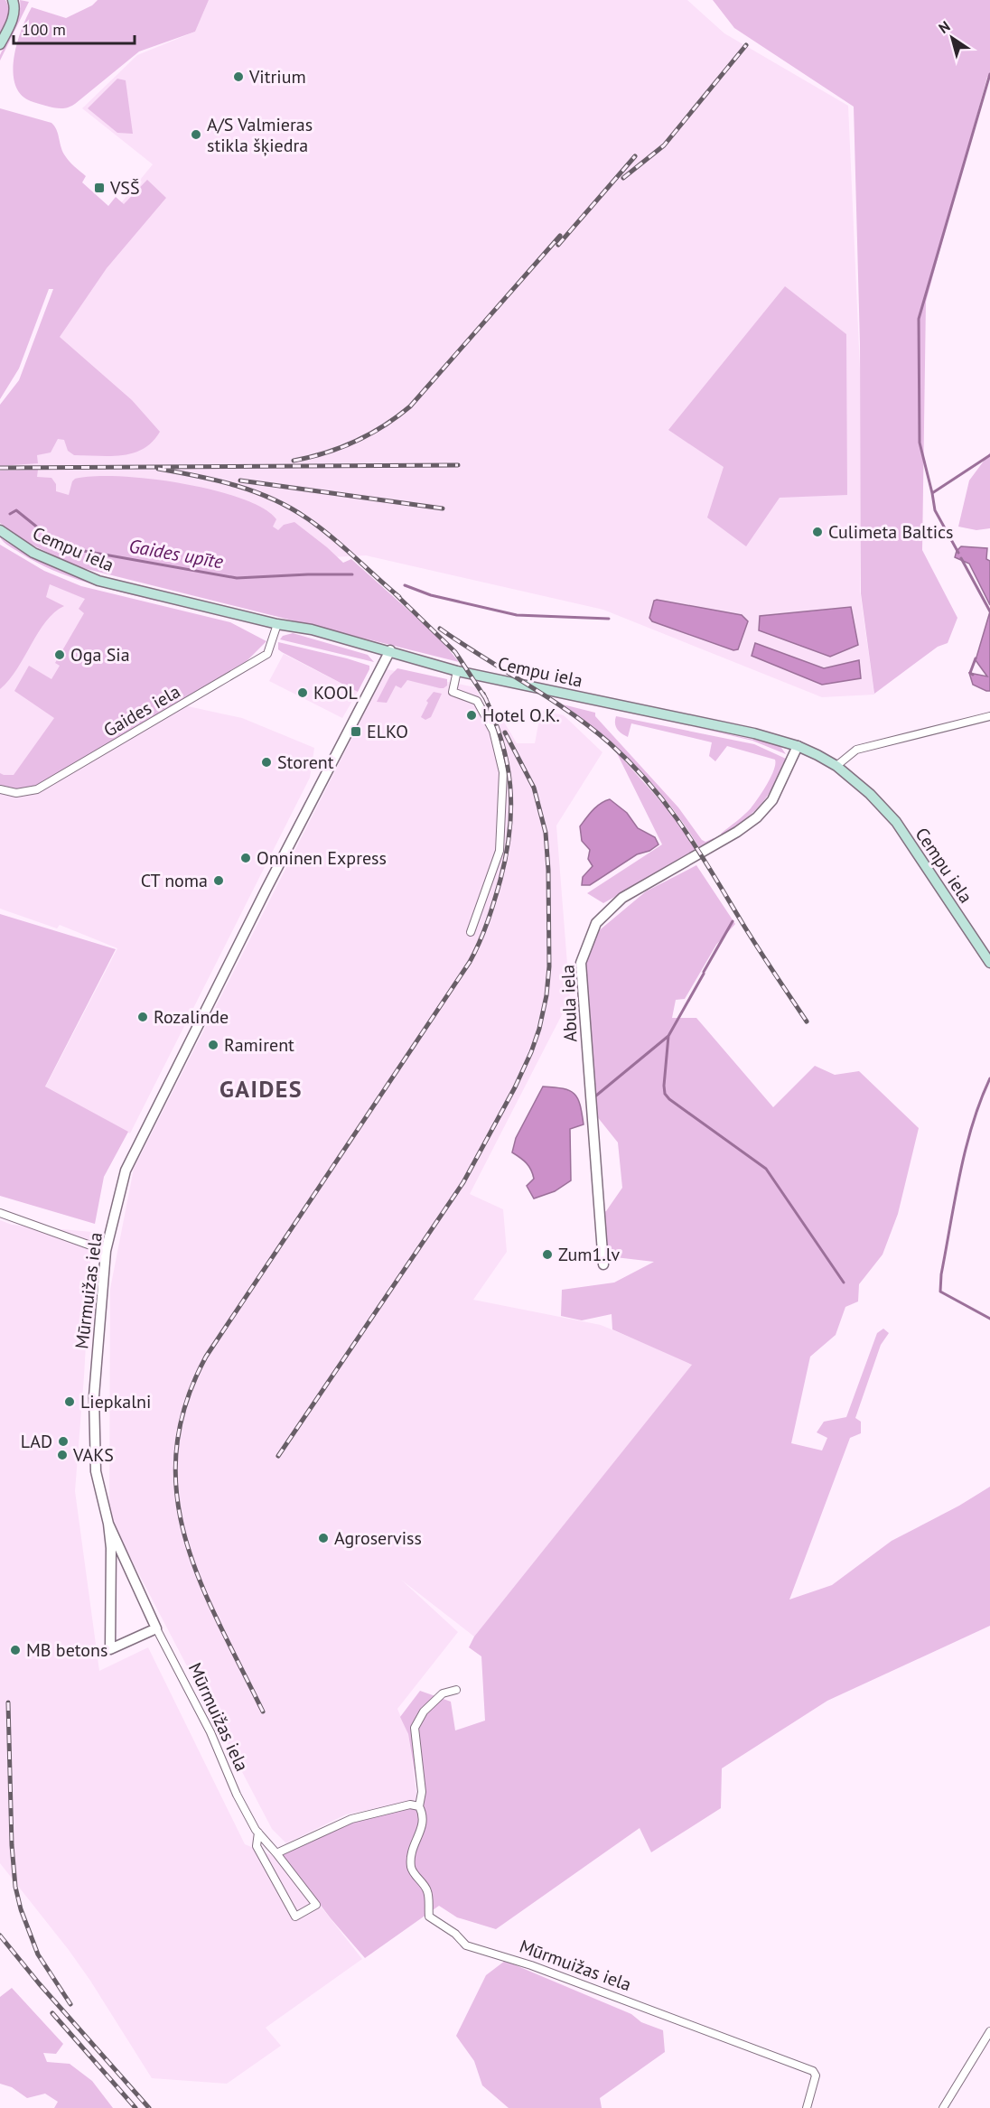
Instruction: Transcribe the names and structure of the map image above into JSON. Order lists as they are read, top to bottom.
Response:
{
  "streets": {
    "main road": ["Cempu iela"],
    "street": ["Gaides iela", "Abula iela", "Mūrmuižas iela"]
  },
  "crossings": [
    ["Cempu iela", "Gaides iela"],
    ["Cempu iela", "Abula iela"],
    ["Cempu iela", "Mūrmuižas iela"]
  ],
  "districts": ["GAIDES"],
  "water": ["Gaides upīte"],
  "places": {
    "other": [
      "Vitrium",
      "A/S Valmieras stikla šķiedra",
      "Culimeta Baltics",
      "Oga Sia",
      "KOOL",
      "Hotel O.K.",
      "Storent",
      "Onninen Express",
      "CT noma",
      "Rozalinde",
      "Ramirent",
      "Zum1.lv",
      "Liepkalni",
      "LAD",
      "VAKS",
      "Agroserviss",
      "MB betons"
    ],
    "transit": ["VSŠ", "ELKO"]
  },
  "scale_bar": "100 m",
  "north": "top left"
}
